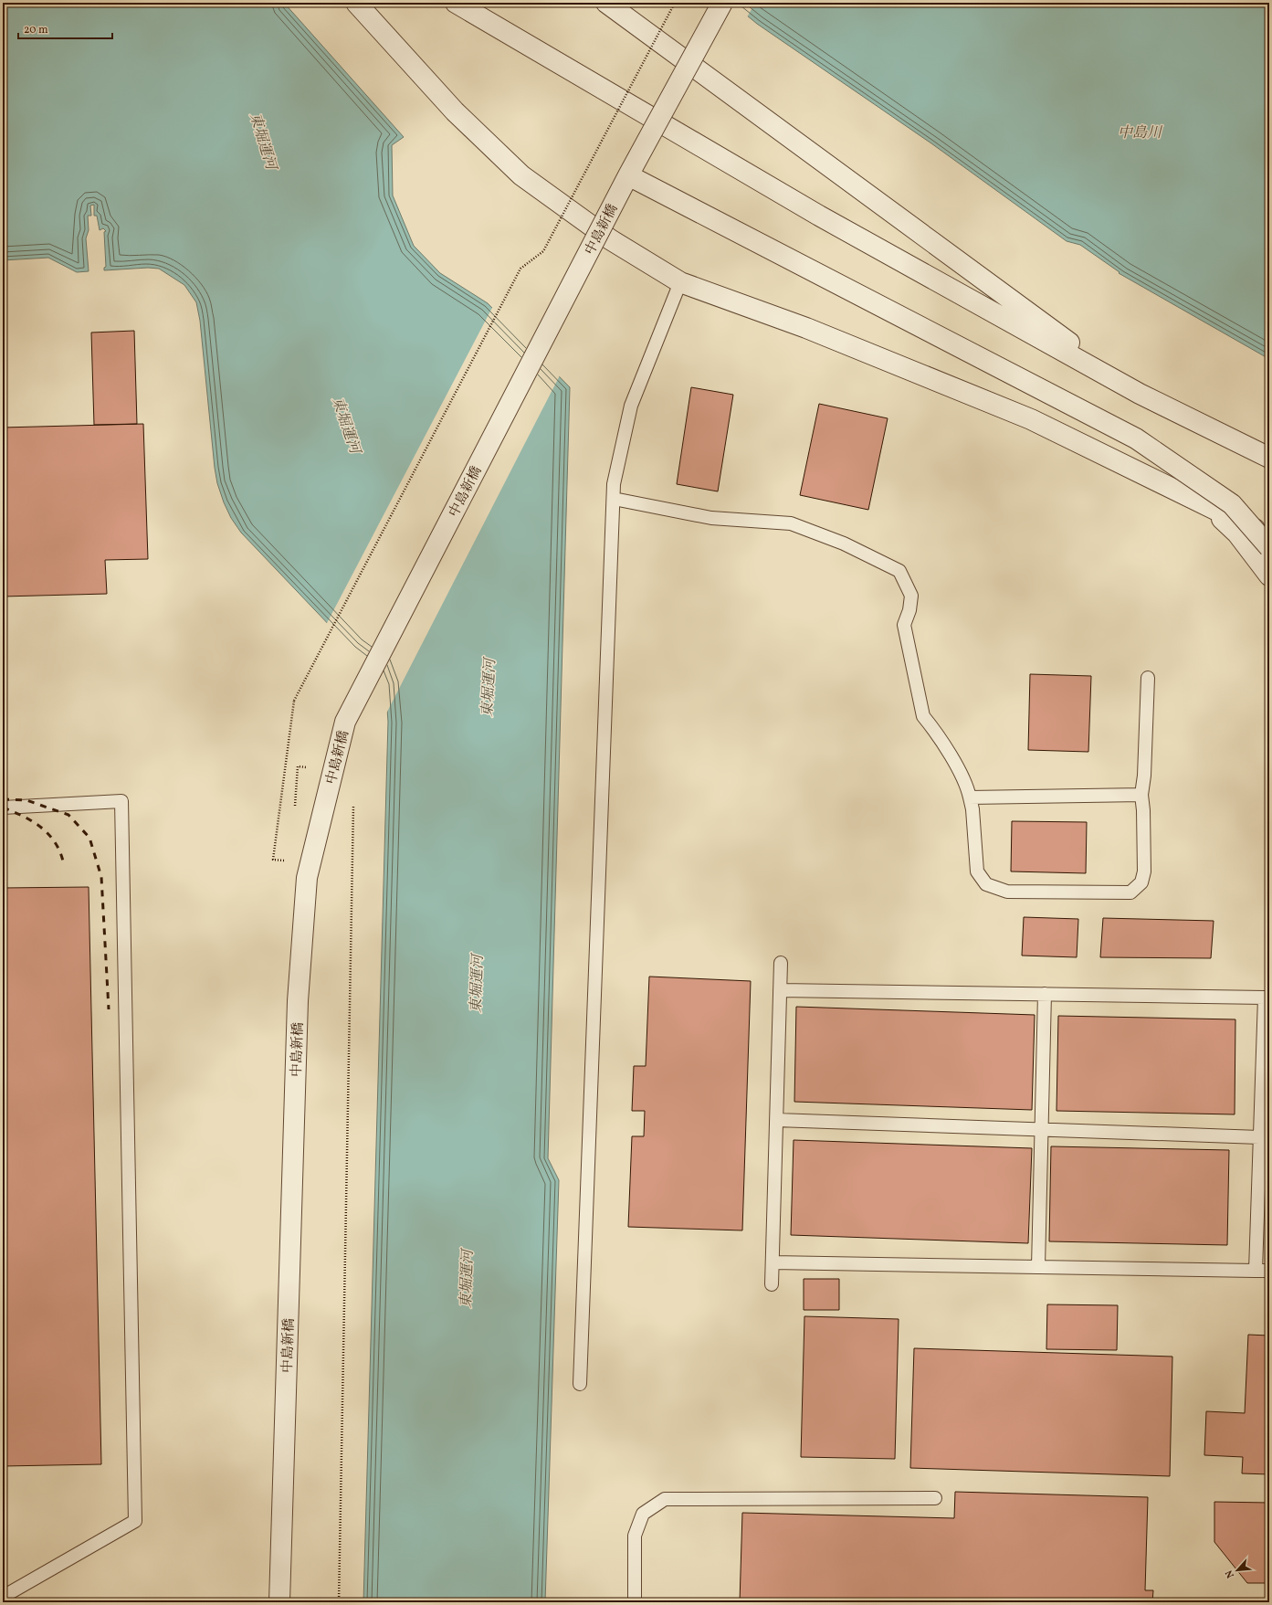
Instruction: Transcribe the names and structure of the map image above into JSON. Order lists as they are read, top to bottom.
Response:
{
  "streets": {
    "street": ["中島新橋"]
  },
  "water": ["中島川", "東堀運河"],
  "scale_bar": "20 m",
  "north": "bottom left"
}
